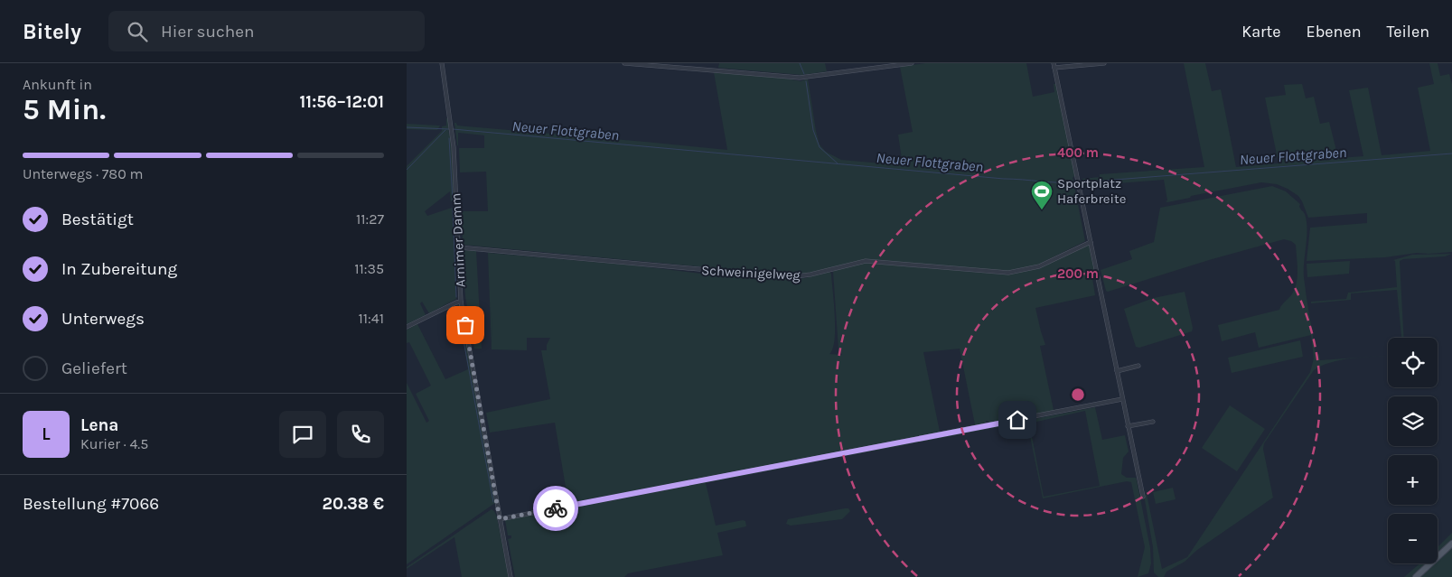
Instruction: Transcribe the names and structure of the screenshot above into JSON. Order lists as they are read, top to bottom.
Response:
{
  "streets": {
    "street": ["Arnimer Damm", "Schweinigelweg"]
  },
  "crossings": [
    ["Arnimer Damm", "Schweinigelweg"]
  ],
  "water": ["Neuer Flottgraben"],
  "places": {
    "sports": ["Sportplatz Haferbreite"]
  },
  "page": {
    "header": "Bitely",
    "search": "Hier suchen",
    "nav": ["Karte", "Ebenen", "Teilen"],
    "heading": ["5 Min.", "Ankunft in", "11:56–12:01"],
    "panel": [
      "Lena",
      "Kurier · 4.5",
      "Bestellung #7066",
      "20.38 €"
    ],
    "bar": "Unterwegs · 780 m",
    "list": [
      ["Bestätigt", "11:27"],
      ["In Zubereitung", "11:35"],
      ["Unterwegs", "11:41"],
      "Geliefert"
    ],
    "map_buttons": ["+", "−"],
    "round": "L"
  },
  "rings": ["400 m", "200 m"]
}
